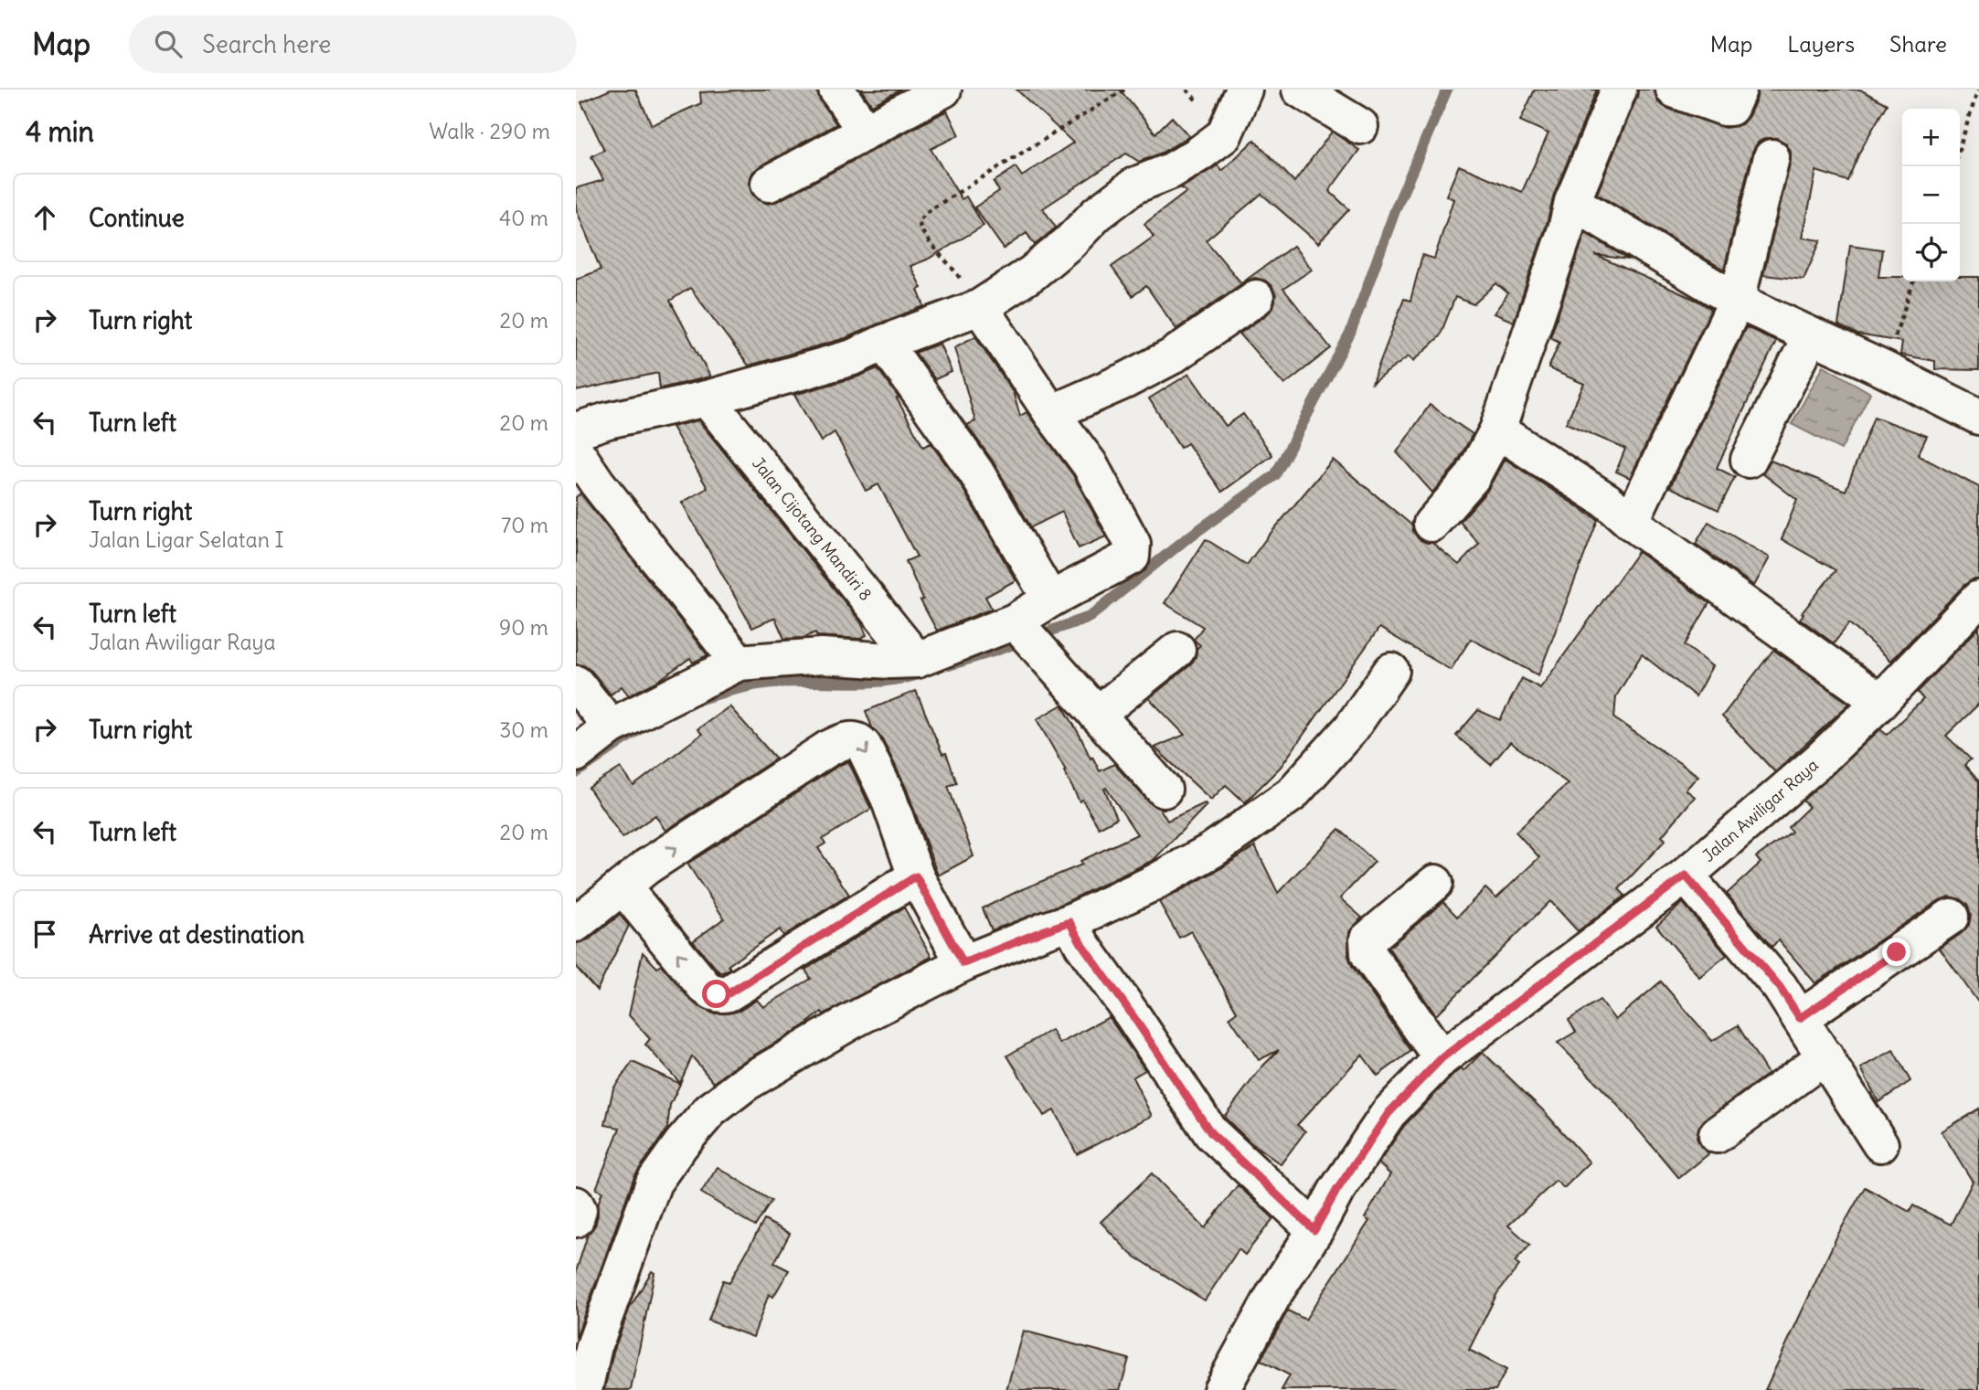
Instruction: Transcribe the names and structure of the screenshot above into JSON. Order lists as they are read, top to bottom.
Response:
{
  "streets": {
    "street": ["Jalan Cijotang Mandiri 8", "Jalan Awiligar Raya"]
  },
  "page": {
    "header": "Map",
    "search": "Search here",
    "nav": ["Map", "Layers", "Share"],
    "heading": ["4 min", "Walk · 290 m"],
    "map_buttons": ["+", "−"],
    "list": [
      ["Continue", "40 m"],
      ["Turn right", "20 m"],
      ["Turn left", "20 m"],
      ["Turn right", "Jalan Ligar Selatan I", "70 m"],
      ["Turn left", "Jalan Awiligar Raya", "90 m"],
      ["Turn right", "30 m"],
      ["Turn left", "20 m"],
      "Arrive at destination"
    ]
  }
}
